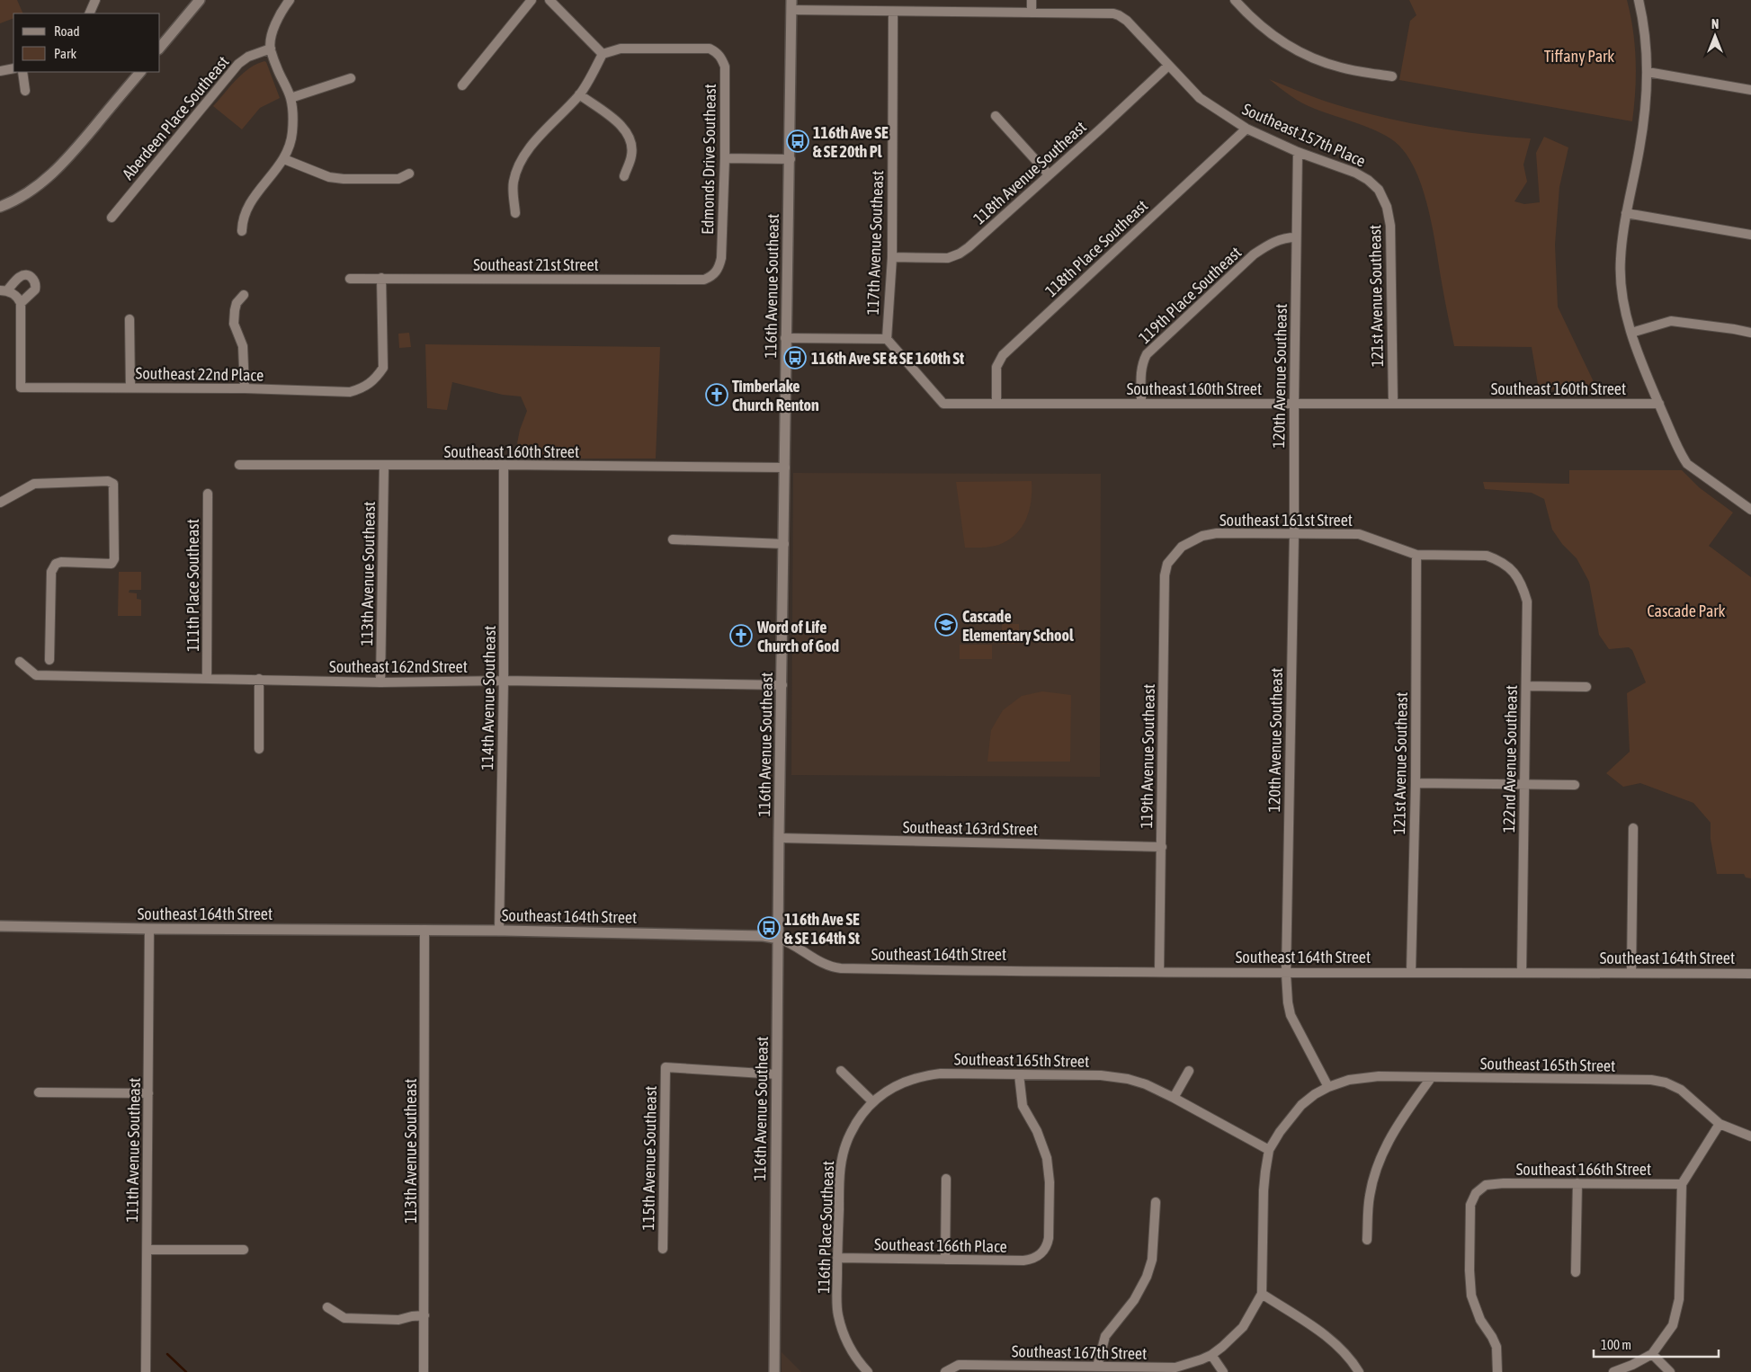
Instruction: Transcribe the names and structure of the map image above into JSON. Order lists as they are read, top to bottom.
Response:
{
  "streets": {
    "street": [
      "Aberdeen Place Southeast",
      "Southeast 157th Place",
      "Edmonds Drive Southeast",
      "118th Avenue Southeast",
      "117th Avenue Southeast",
      "118th Place Southeast",
      "Southeast 21st Street",
      "116th Avenue Southeast",
      "119th Place Southeast",
      "121st Avenue Southeast",
      "Southeast 22nd Place",
      "120th Avenue Southeast",
      "Southeast 160th Street",
      "Southeast 161st Street",
      "113th Avenue Southeast",
      "111th Place Southeast",
      "Southeast 162nd Street",
      "114th Avenue Southeast",
      "119th Avenue Southeast",
      "122nd Avenue Southeast",
      "Southeast 163rd Street",
      "Southeast 164th Street",
      "Southeast 165th Street",
      "111th Avenue Southeast",
      "115th Avenue Southeast",
      "Southeast 166th Street",
      "116th Place Southeast",
      "Southeast 166th Place",
      "Southeast 167th Street"
    ]
  },
  "crossings": [
    ["Southeast 157th Place", "118th Avenue Southeast"],
    ["Southeast 157th Place", "118th Place Southeast"],
    ["Southeast 157th Place", "121st Avenue Southeast"],
    ["Southeast 157th Place", "120th Avenue Southeast"],
    ["Edmonds Drive Southeast", "Southeast 21st Street"],
    ["118th Avenue Southeast", "117th Avenue Southeast"],
    ["117th Avenue Southeast", "Southeast 160th Street"],
    ["118th Place Southeast", "Southeast 160th Street"],
    ["Southeast 21st Street", "Southeast 22nd Place"],
    ["116th Avenue Southeast", "Southeast 160th Street"],
    ["116th Avenue Southeast", "Southeast 162nd Street"],
    ["116th Avenue Southeast", "Southeast 163rd Street"],
    ["116th Avenue Southeast", "Southeast 164th Street"],
    ["116th Avenue Southeast", "115th Avenue Southeast"],
    ["119th Place Southeast", "120th Avenue Southeast"],
    ["119th Place Southeast", "Southeast 160th Street"],
    ["121st Avenue Southeast", "Southeast 160th Street"],
    ["121st Avenue Southeast", "Southeast 161st Street"],
    ["121st Avenue Southeast", "Southeast 164th Street"],
    ["120th Avenue Southeast", "Southeast 160th Street"],
    ["120th Avenue Southeast", "Southeast 161st Street"],
    ["120th Avenue Southeast", "Southeast 164th Street"],
    ["120th Avenue Southeast", "Southeast 165th Street"],
    ["Southeast 160th Street", "113th Avenue Southeast"],
    ["Southeast 160th Street", "114th Avenue Southeast"],
    ["Southeast 161st Street", "119th Avenue Southeast"],
    ["Southeast 161st Street", "122nd Avenue Southeast"],
    ["113th Avenue Southeast", "Southeast 162nd Street"],
    ["113th Avenue Southeast", "Southeast 164th Street"],
    ["111th Place Southeast", "Southeast 162nd Street"],
    ["Southeast 162nd Street", "114th Avenue Southeast"],
    ["114th Avenue Southeast", "Southeast 164th Street"],
    ["119th Avenue Southeast", "Southeast 163rd Street"],
    ["119th Avenue Southeast", "Southeast 164th Street"],
    ["122nd Avenue Southeast", "Southeast 164th Street"],
    ["Southeast 164th Street", "111th Avenue Southeast"],
    ["Southeast 165th Street", "116th Place Southeast"],
    ["Southeast 165th Street", "Southeast 166th Place"],
    ["116th Place Southeast", "Southeast 166th Place"]
  ],
  "parks": ["Tiffany Park", "Cascade Park"],
  "places": {
    "bus stop": ["116th Ave SE & SE 20th Pl", "116th Ave SE & SE 160th St", "116th Ave SE & SE 164th St"],
    "church": ["Timberlake Church Renton", "Word of Life Church of God"],
    "school or university": ["Cascade Elementary School"]
  },
  "legend": ["Road", "Park"],
  "scale_bar": "100 m",
  "north": "top"
}
